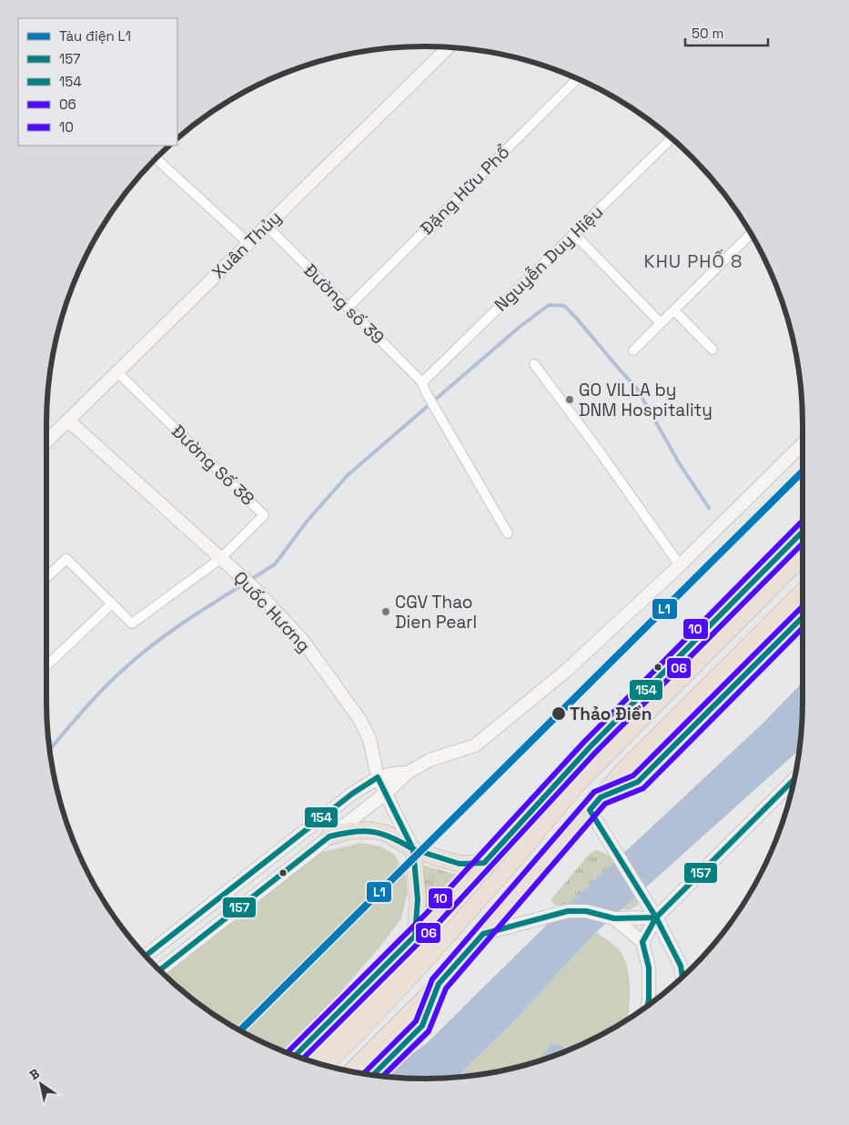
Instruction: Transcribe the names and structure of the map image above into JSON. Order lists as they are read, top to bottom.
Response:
{
  "streets": {
    "main road": ["Xuân Thủy", "Quốc Hương"],
    "street": [
      "Đặng Hữu Phổ",
      "Nguyễn Duy Hiệu",
      "Đường số 39",
      "Đường Số 38"
    ]
  },
  "crossings": [
    ["Đặng Hữu Phổ", "Đường số 39"],
    ["Xuân Thủy", "Đường số 39"],
    ["Xuân Thủy", "Đường Số 38"],
    ["Xuân Thủy", "Quốc Hương"],
    ["Nguyễn Duy Hiệu", "Đường số 39"],
    ["Đường Số 38", "Quốc Hương"]
  ],
  "districts": ["KHU PHỐ 8"],
  "places": ["GO VILLA by DNM Hospitality", "CGV Thao Dien Pearl", "Thảo Điền"],
  "lines": [
    "metro line L1",
    "transit line 10",
    "transit line 154",
    "transit line 06",
    "transit line 157"
  ],
  "legend": [
    "Tàu điện L1",
    "157",
    "154",
    "06",
    "10"
  ],
  "scale_bar": "50 m",
  "north": "top left"
}
